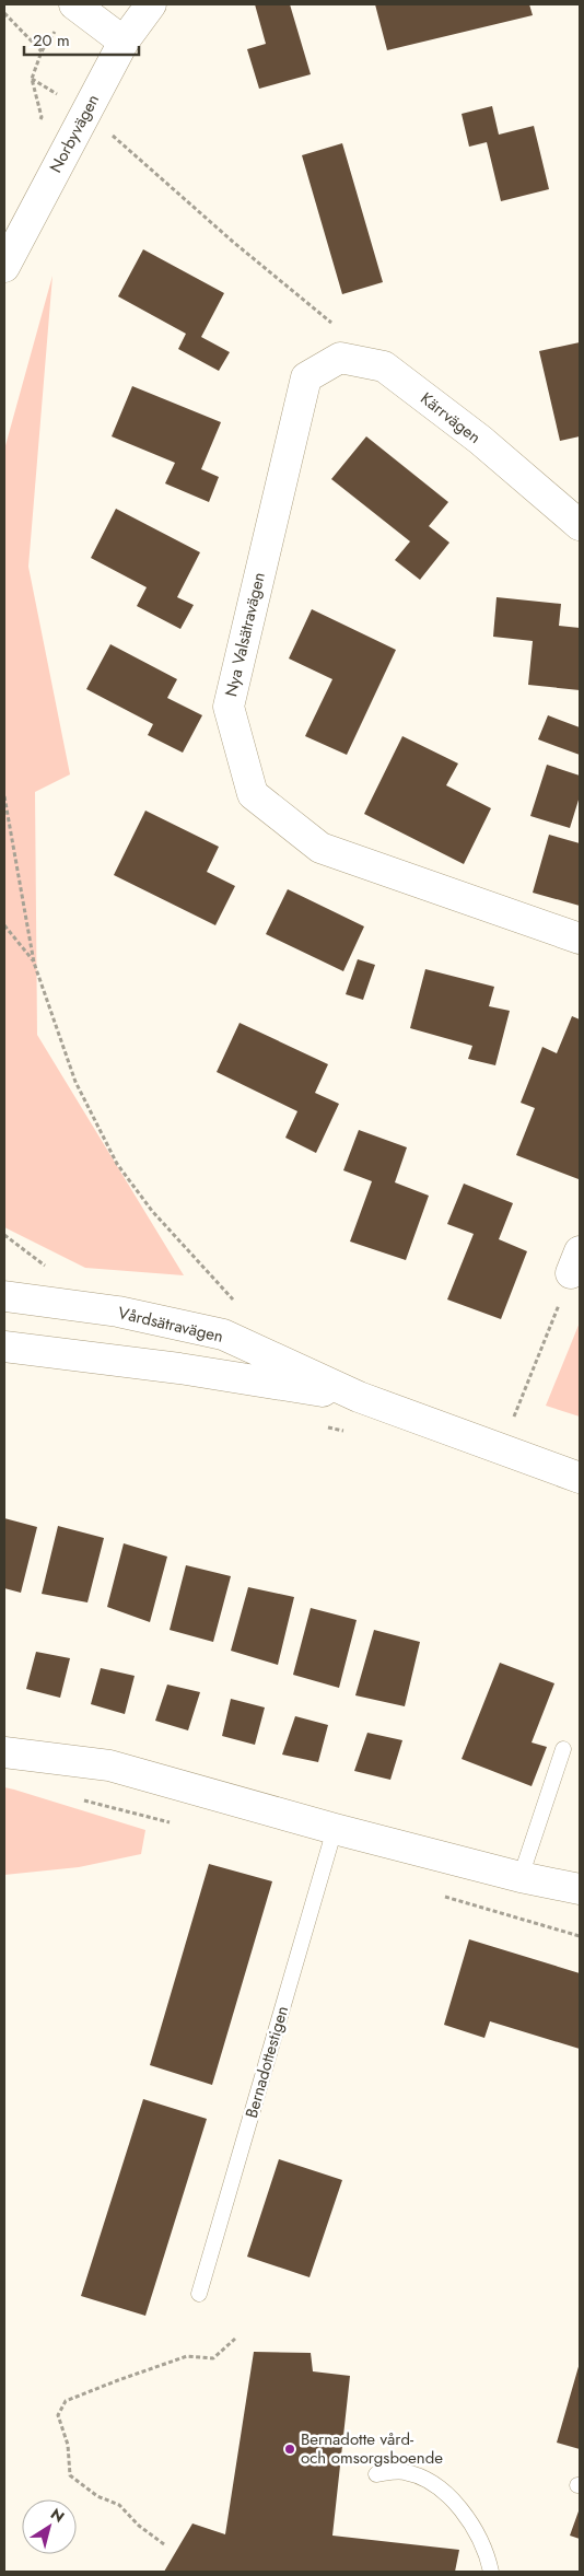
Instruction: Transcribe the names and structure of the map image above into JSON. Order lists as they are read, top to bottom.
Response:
{
  "streets": {
    "street": [
      "Norbyvägen",
      "Kärrvägen",
      "Nya Valsätravägen",
      "Vårdsätravägen"
    ],
    "lane": ["Bernadottestigen"]
  },
  "crossings": [
    ["Kärrvägen", "Nya Valsätravägen"]
  ],
  "places": ["Bernadotte vård- och omsorgsboende"],
  "scale_bar": "20 m",
  "north": "top right"
}
